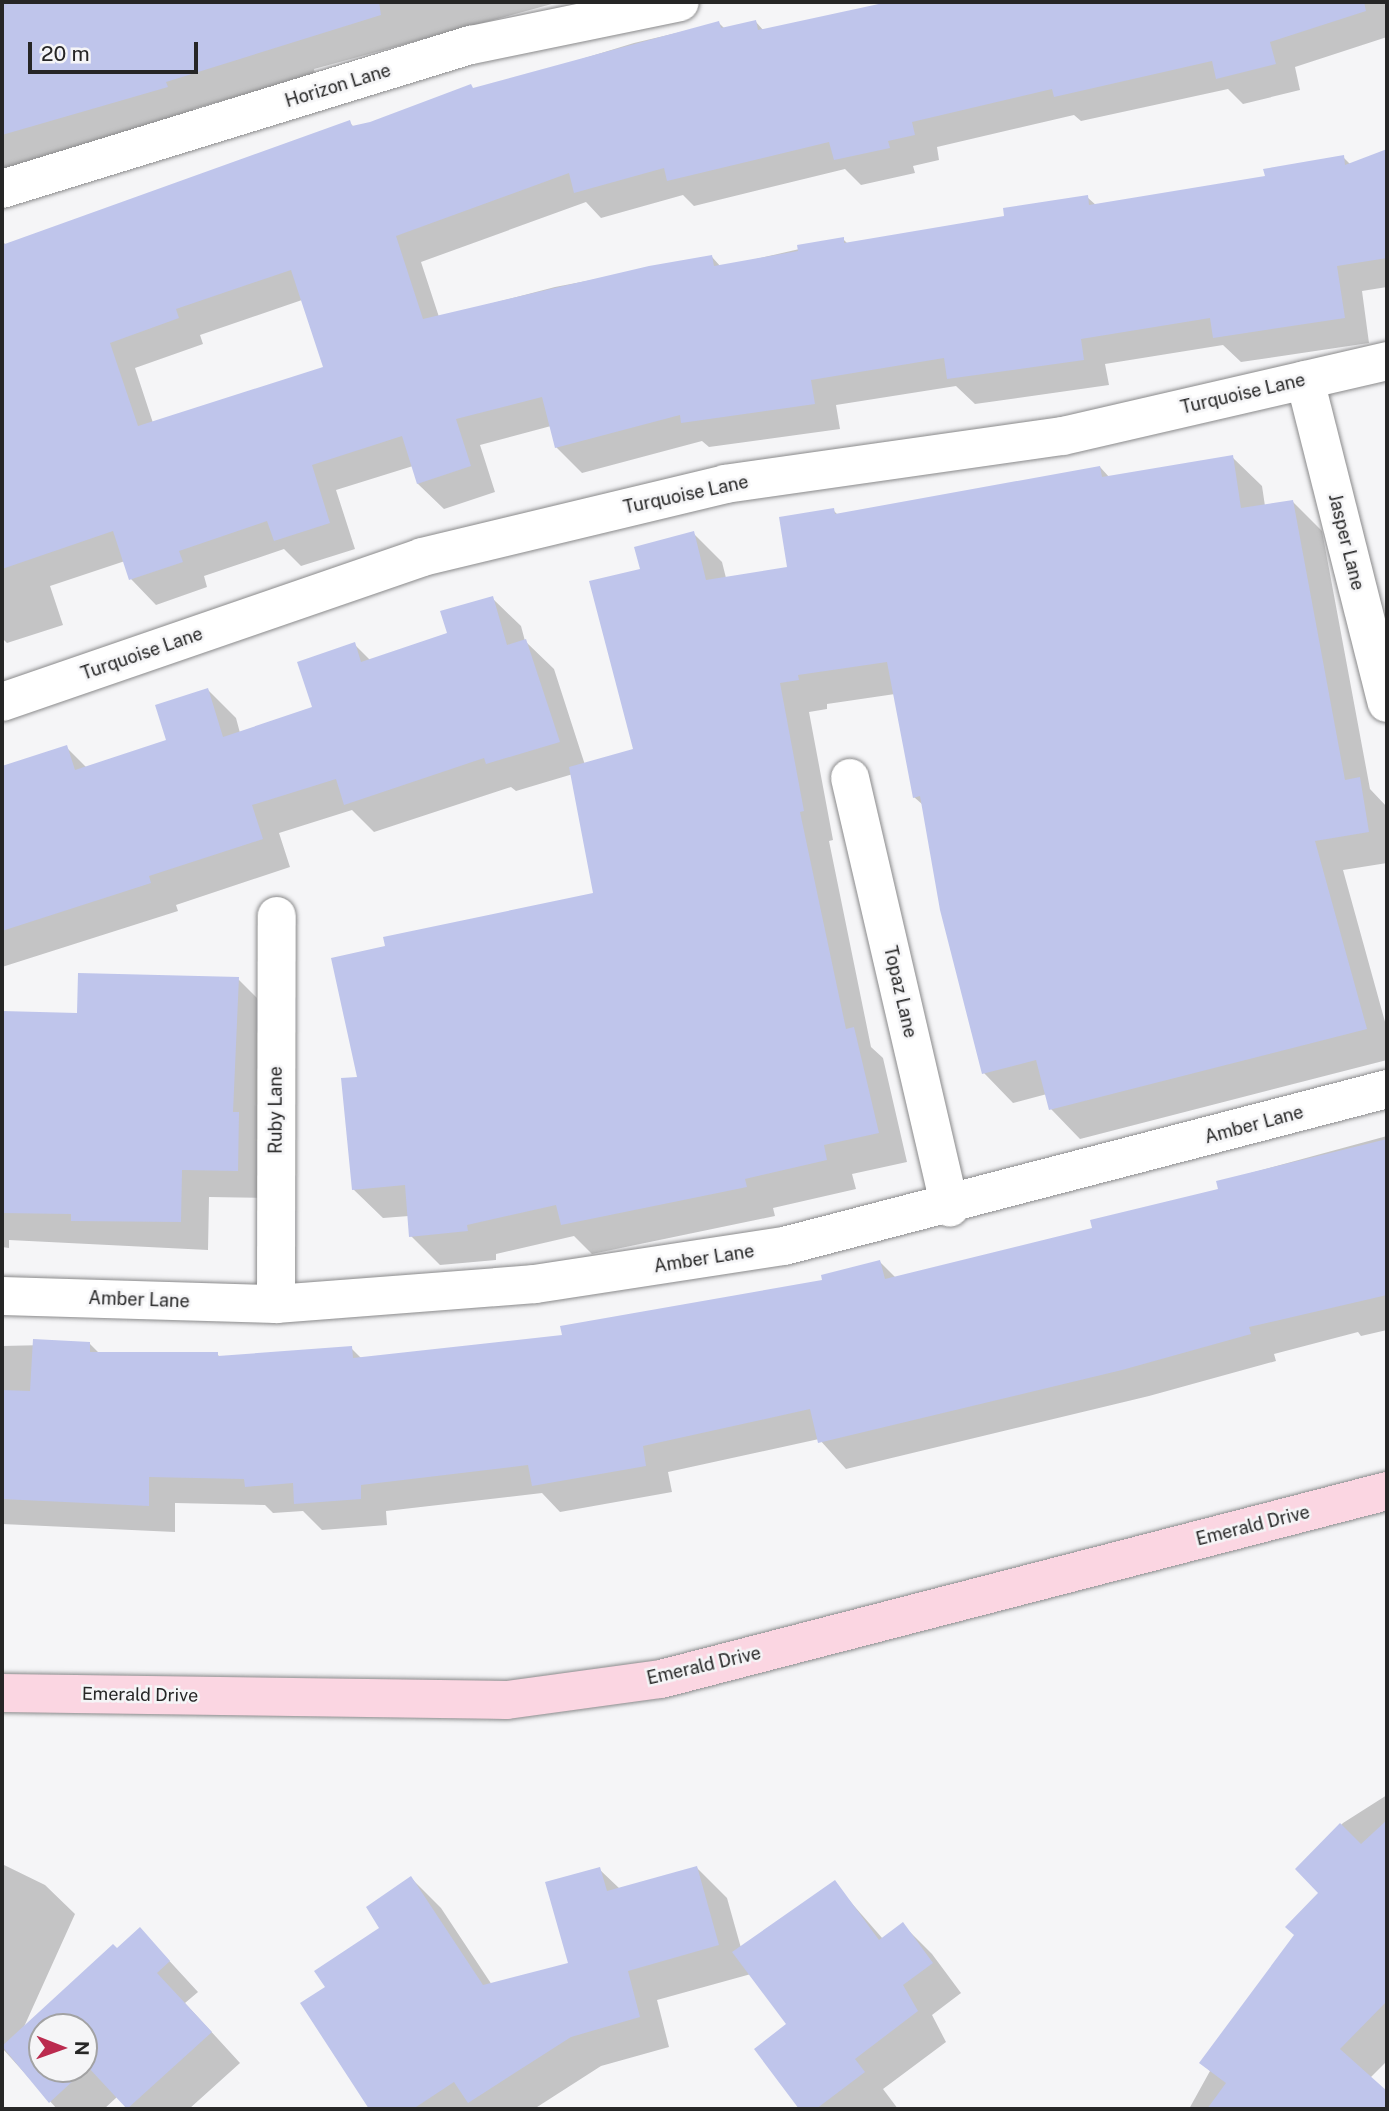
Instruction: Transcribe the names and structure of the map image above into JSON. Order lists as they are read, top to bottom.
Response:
{
  "streets": {
    "main road": ["Emerald Drive"],
    "street": [
      "Horizon Lane",
      "Turquoise Lane",
      "Jasper Lane",
      "Topaz Lane",
      "Ruby Lane",
      "Amber Lane"
    ]
  },
  "crossings": [
    ["Turquoise Lane", "Jasper Lane"],
    ["Topaz Lane", "Amber Lane"],
    ["Ruby Lane", "Amber Lane"]
  ],
  "scale_bar": "20 m",
  "north": "right"
}
